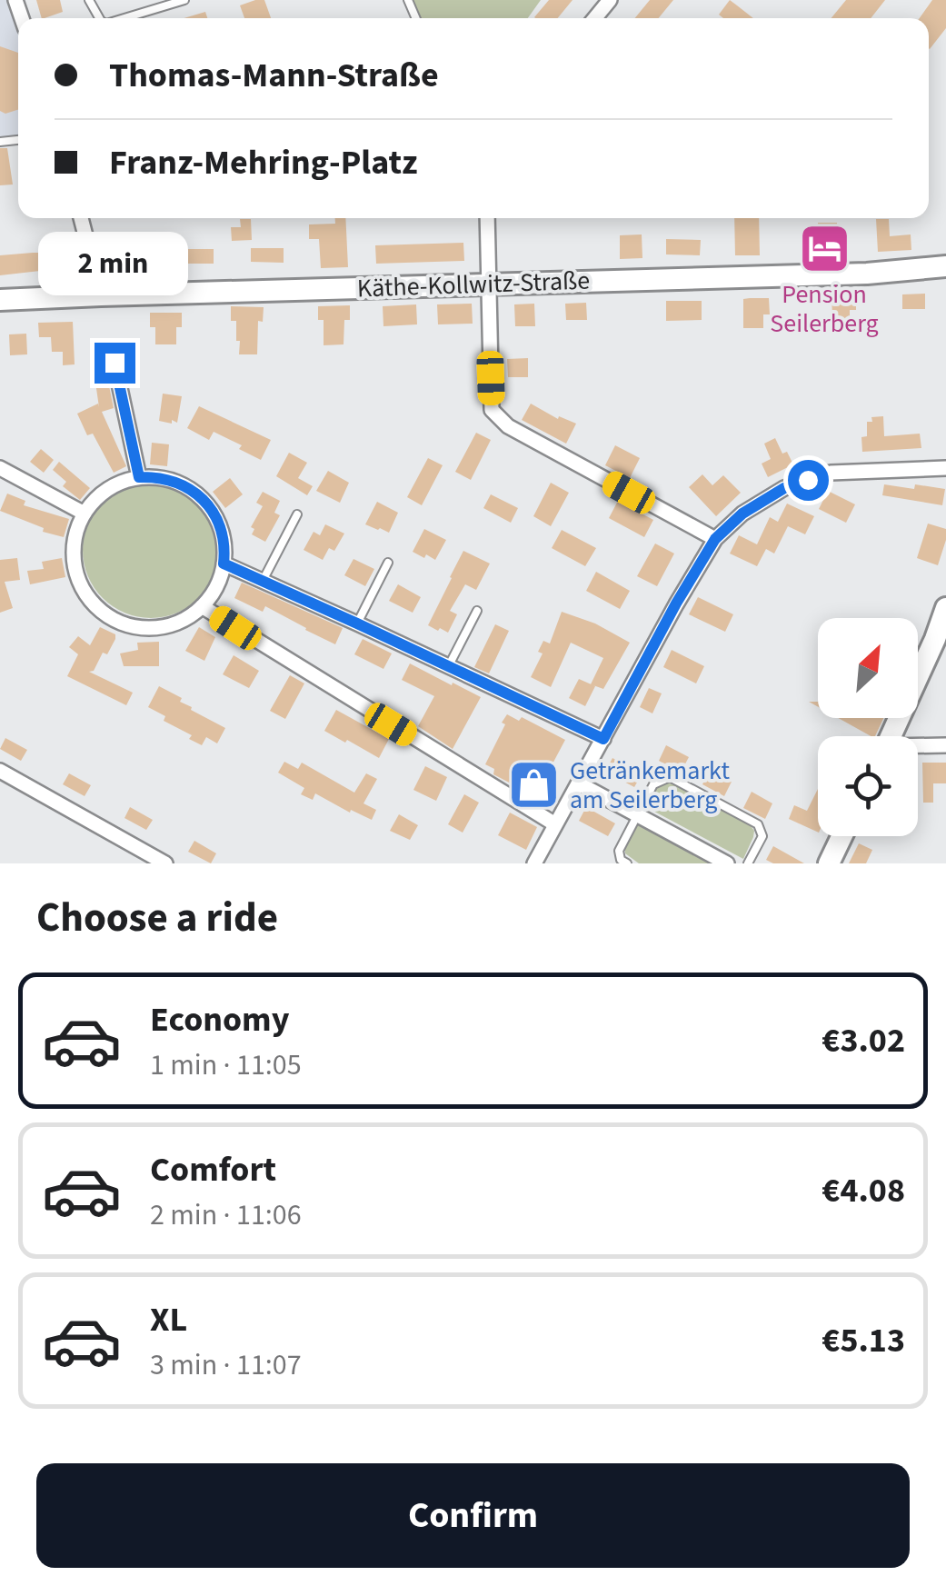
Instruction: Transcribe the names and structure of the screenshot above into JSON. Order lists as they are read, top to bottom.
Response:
{
  "streets": {
    "street": ["Käthe-Kollwitz-Straße"]
  },
  "places": {
    "hotel": ["Pension Seilerberg"],
    "shop": ["Getränkemarkt am Seilerberg"]
  },
  "north": "top right",
  "page": {
    "banner": ["Thomas-Mann-Straße", "Franz-Mehring-Platz"],
    "bubble": "2 min",
    "heading": "Choose a ride",
    "list": [
      {
        "name": "Economy",
        "note": "1 min · 11:05",
        "value": "€3.02"
      },
      {
        "name": "Comfort",
        "note": "2 min · 11:06",
        "value": "€4.08"
      },
      {
        "name": "XL",
        "note": "3 min · 11:07",
        "value": "€5.13"
      }
    ],
    "buttons": "Confirm"
  }
}
